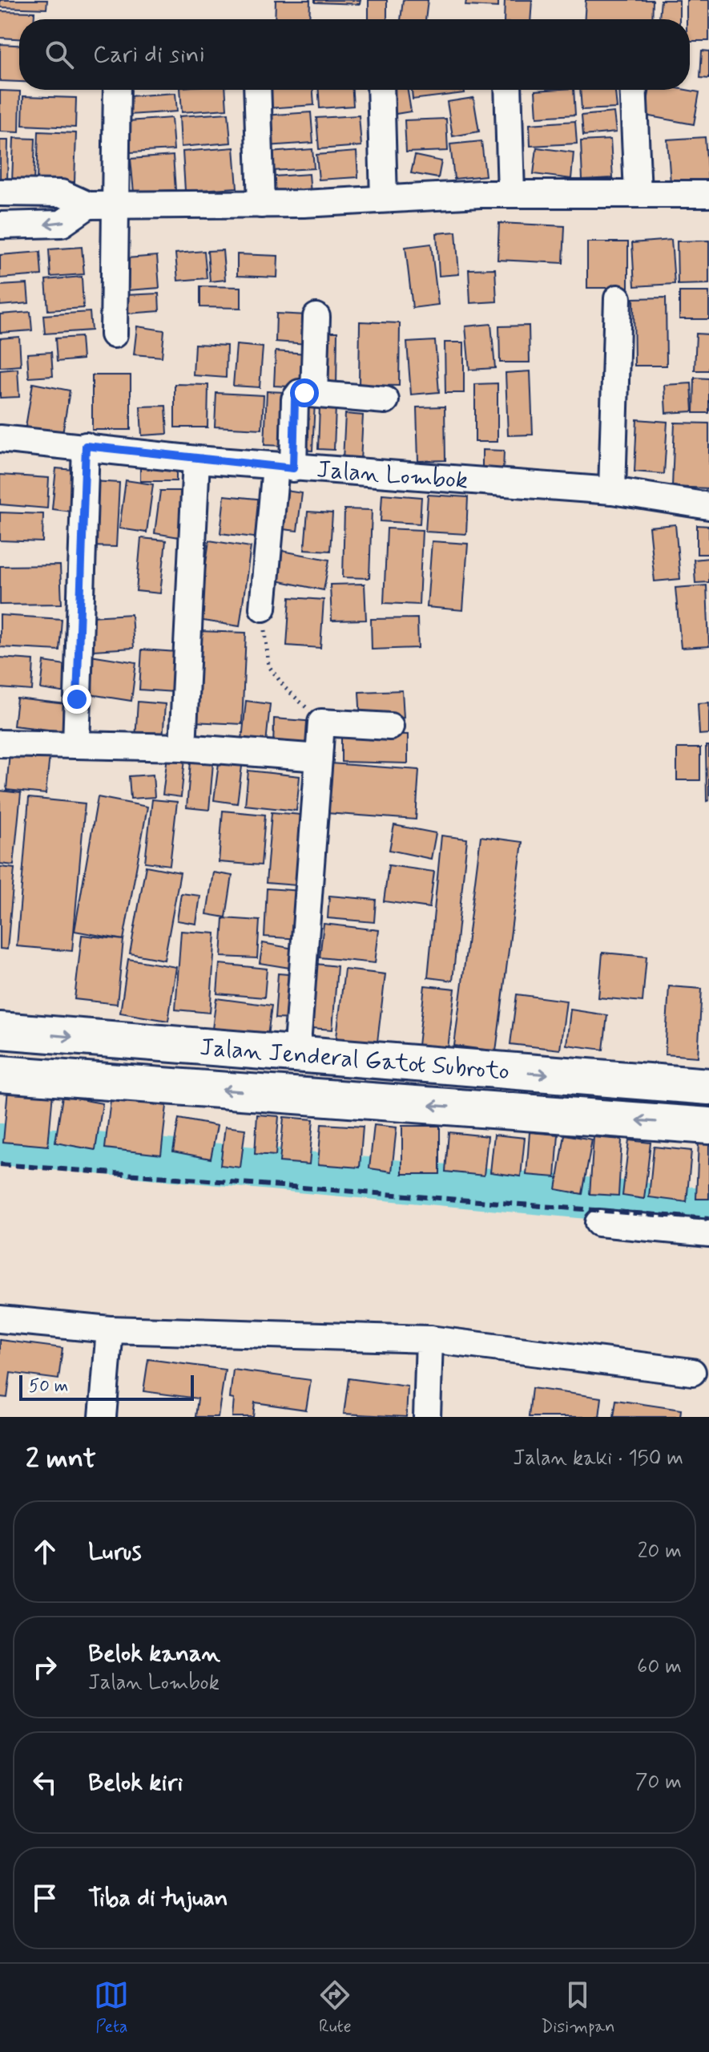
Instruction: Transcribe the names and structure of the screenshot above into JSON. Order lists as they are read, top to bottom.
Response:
{
  "streets": {
    "main road": ["Jalan Jenderal Gatot Subroto"],
    "street": ["Jalan Lombok"]
  },
  "scale_bar": "50 m",
  "page": {
    "search": "Cari di sini",
    "scale": "50 m",
    "heading": ["2 mnt", "Jalan kaki · 150 m"],
    "list": [
      ["Lurus", "20 m"],
      ["Belok kanan", "Jalan Lombok", "60 m"],
      ["Belok kiri", "70 m"],
      "Tiba di tujuan"
    ],
    "nav": ["Peta", "Rute", "Disimpan"]
  }
}
